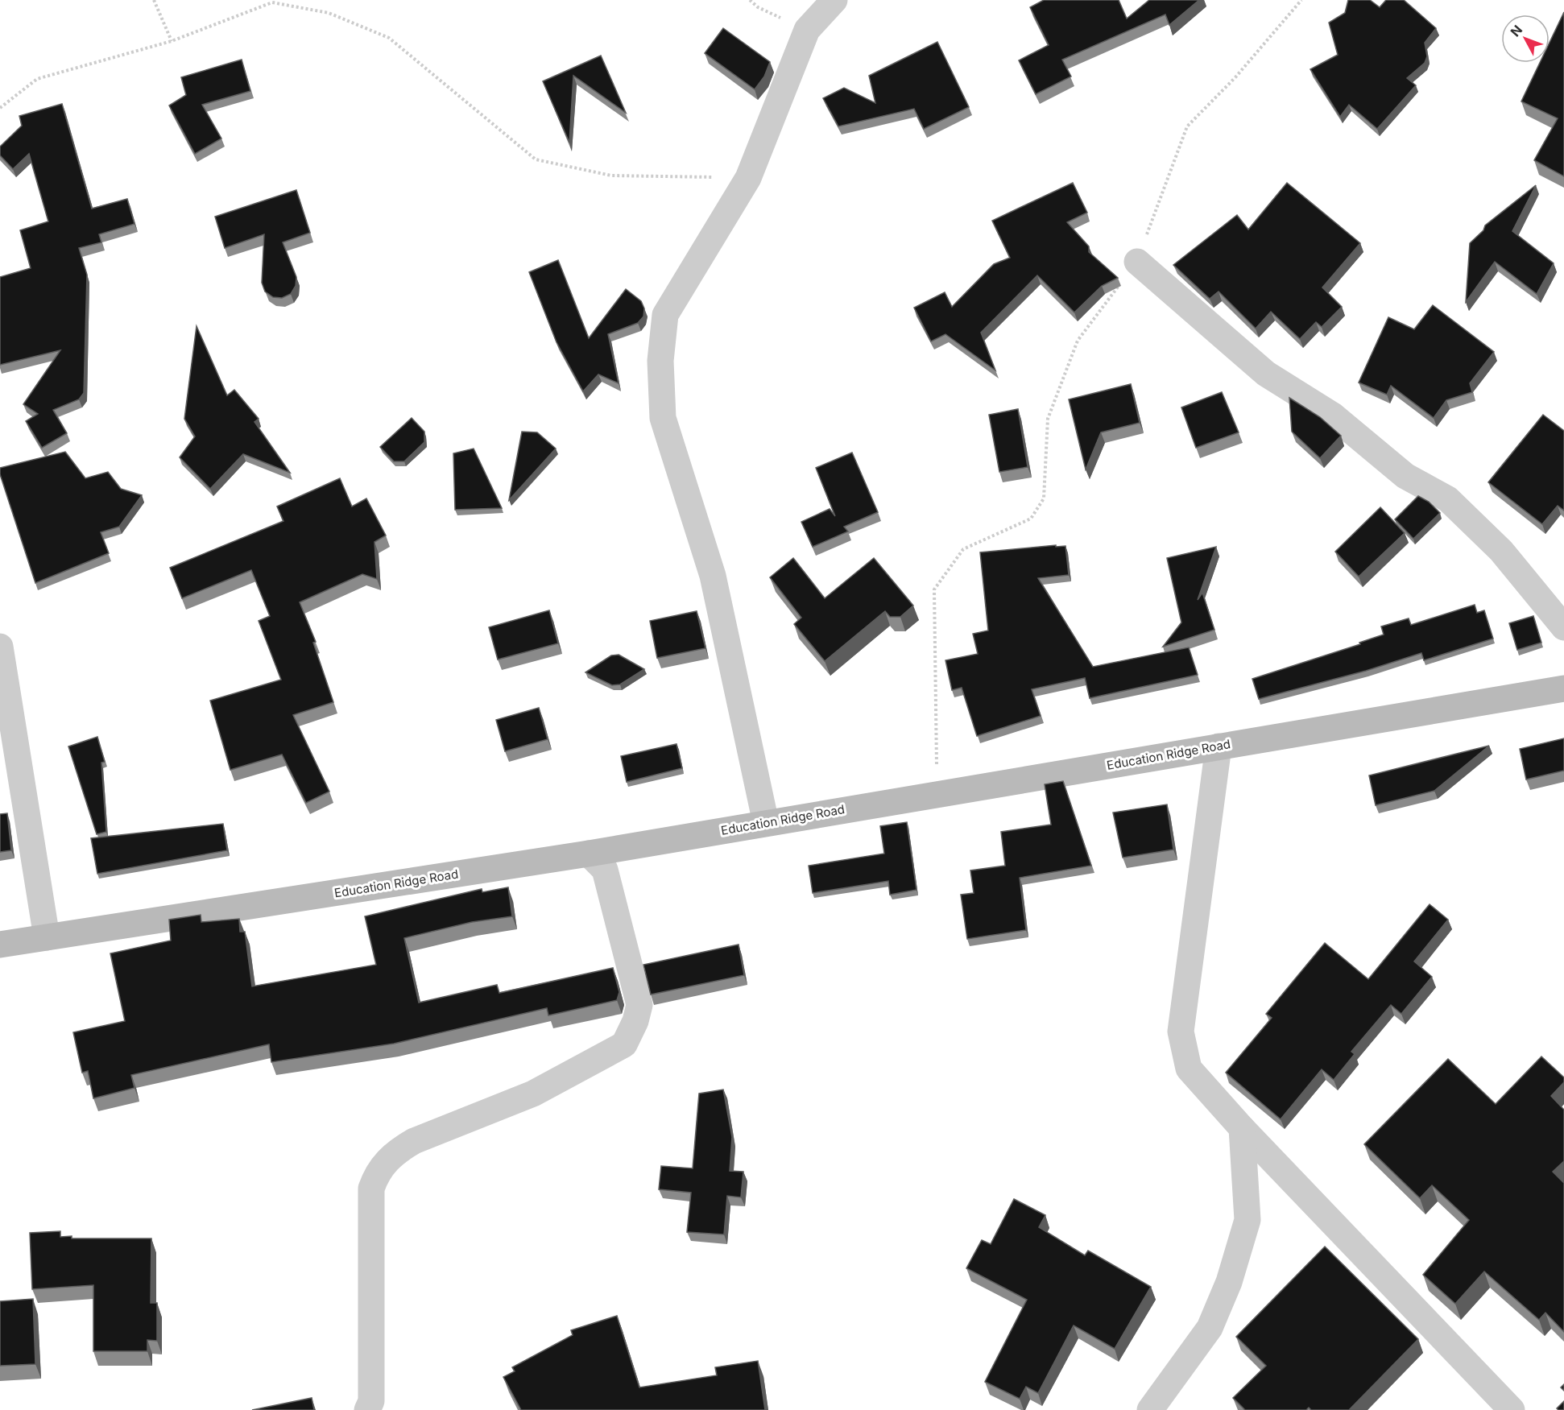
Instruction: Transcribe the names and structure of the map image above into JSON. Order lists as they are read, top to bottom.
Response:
{
  "streets": {
    "main road": ["Education Ridge Road"]
  },
  "north": "top left"
}
